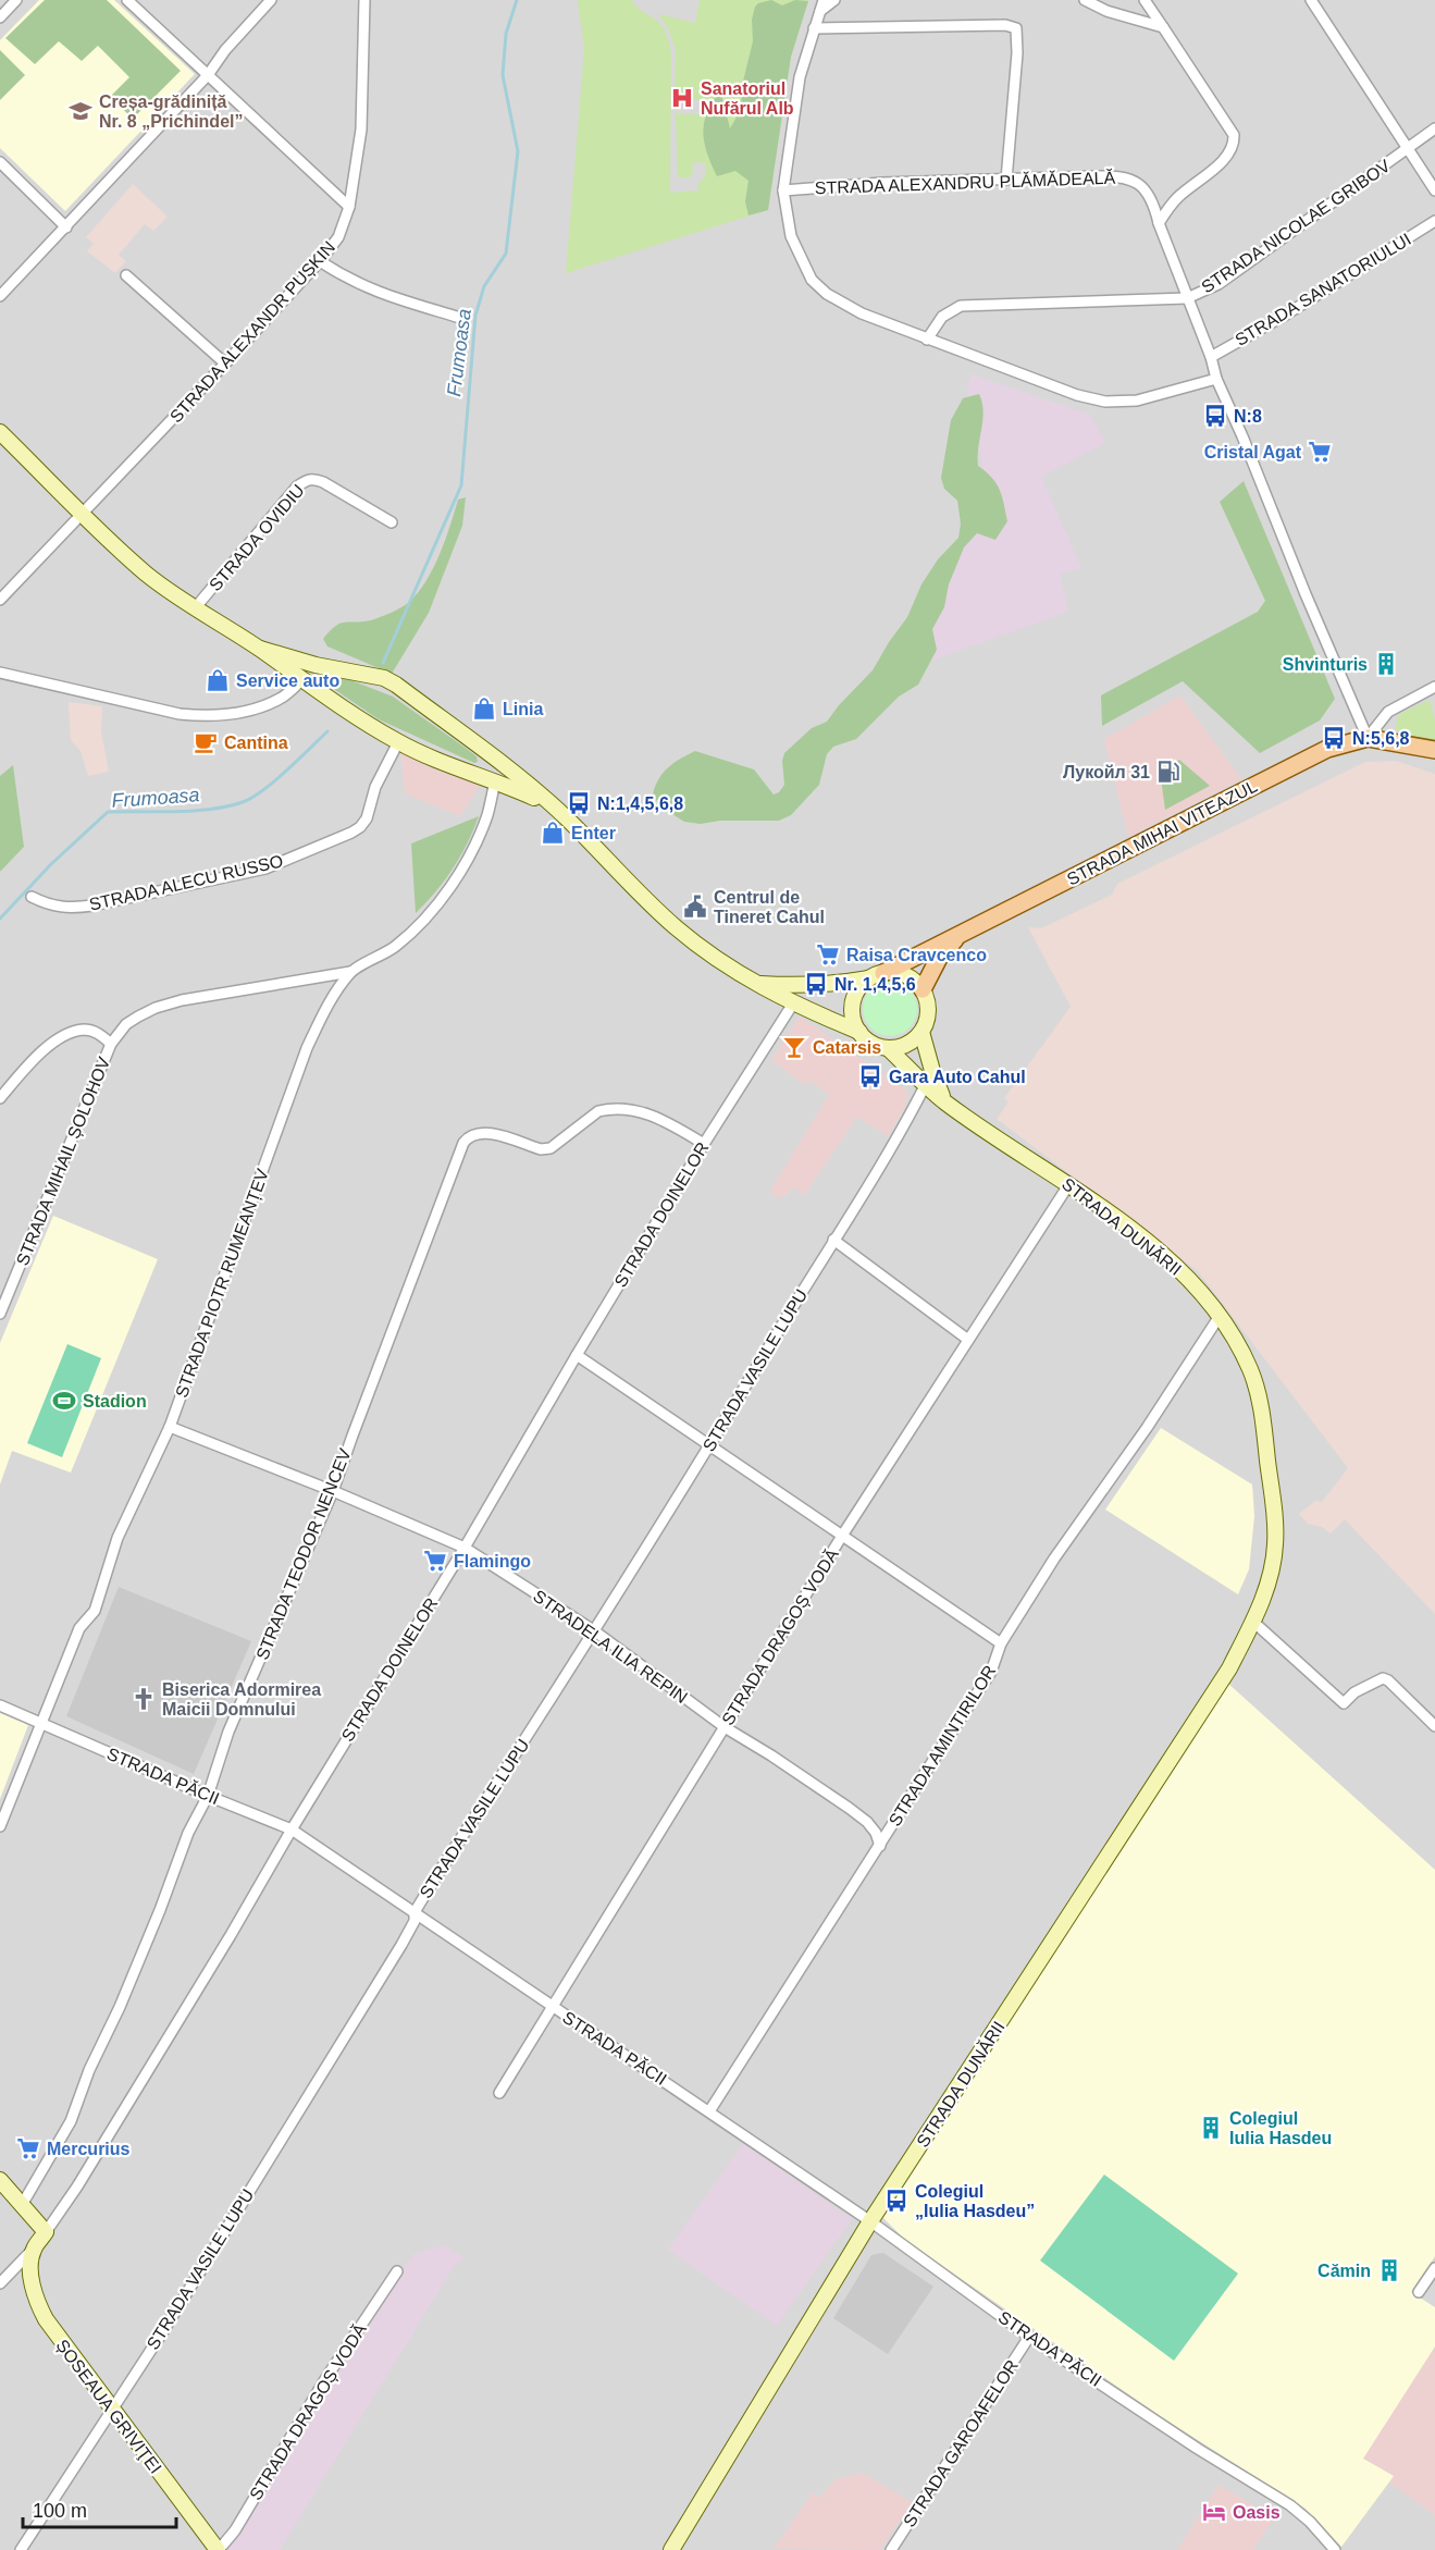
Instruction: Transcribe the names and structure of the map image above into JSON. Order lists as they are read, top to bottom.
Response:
{
  "streets": {
    "main road": ["STRADA MIHAI VITEAZUL", "STRADA DUNĂRII", "ȘOSEAUA GRIVIŢEI"],
    "street": [
      "STRADA ALEXANDRU PLĂMĂDEALĂ",
      "STRADA NICOLAE GRIBOV",
      "STRADA SANATORIULUI",
      "STRADA ALEXANDR PUȘKIN",
      "STRADA OVIDIU",
      "STRADA ALECU RUSSO",
      "STRADA MIHAIL ȘOLOHOV",
      "STRADA DOINELOR",
      "STRADA PIOTR RUMEANȚEV",
      "STRADA VASILE LUPU",
      "STRADA TEODOR NENCEV",
      "STRADA DRAGOȘ VODĂ",
      "STRADELA ILIA REPIN",
      "STRADA AMINTIRILOR",
      "STRADA PĂCII",
      "STRADA GAROAFELOR"
    ]
  },
  "crossings": [
    ["STRADA ALEXANDRU PLĂMĂDEALĂ", "STRADA NICOLAE GRIBOV"],
    ["STRADA ALEXANDRU PLĂMĂDEALĂ", "STRADA SANATORIULUI"],
    ["STRADA ALEXANDRU PLĂMĂDEALĂ", "STRADA MIHAI VITEAZUL"],
    ["STRADA MIHAI VITEAZUL", "STRADA DUNĂRII"],
    ["STRADA MIHAIL ȘOLOHOV", "STRADA PIOTR RUMEANȚEV"],
    ["STRADA DOINELOR", "STRADA TEODOR NENCEV"],
    ["STRADA DOINELOR", "STRADELA ILIA REPIN"],
    ["STRADA DOINELOR", "STRADA PĂCII"],
    ["STRADA DUNĂRII", "STRADA VASILE LUPU"],
    ["STRADA DUNĂRII", "STRADA DRAGOȘ VODĂ"],
    ["STRADA DUNĂRII", "STRADA AMINTIRILOR"],
    ["STRADA DUNĂRII", "STRADA PĂCII"],
    ["STRADA PIOTR RUMEANȚEV", "STRADELA ILIA REPIN"],
    ["STRADA PIOTR RUMEANȚEV", "STRADA PĂCII"],
    ["STRADA VASILE LUPU", "STRADELA ILIA REPIN"],
    ["STRADA VASILE LUPU", "STRADA PĂCII"],
    ["STRADA VASILE LUPU", "ȘOSEAUA GRIVIŢEI"],
    ["STRADA TEODOR NENCEV", "STRADELA ILIA REPIN"],
    ["STRADA TEODOR NENCEV", "STRADA PĂCII"],
    ["STRADA DRAGOȘ VODĂ", "STRADELA ILIA REPIN"],
    ["STRADA DRAGOȘ VODĂ", "STRADA PĂCII"],
    ["STRADA DRAGOȘ VODĂ", "ȘOSEAUA GRIVIŢEI"],
    ["STRADELA ILIA REPIN", "STRADA AMINTIRILOR"],
    ["STRADA AMINTIRILOR", "STRADA PĂCII"],
    ["STRADA PĂCII", "STRADA GAROAFELOR"]
  ],
  "water": ["Frumoasa"],
  "places": {
    "hospital": ["Sanatoriul Nufărul Alb"],
    "school or university": ["Creșa-grădiniță Nr. 8 „Prichindel”"],
    "bus stop": [
      "N:8",
      "N:5,6,8",
      "N:1,4,5,6,8",
      "Nr. 1,4,5,6",
      "Gara Auto Cahul",
      "Colegiul „Iulia Hasdeu”"
    ],
    "supermarket": [
      "Cristal Agat",
      "Raisa Cravcenco",
      "Flamingo",
      "Mercurius"
    ],
    "building": ["Shvinturis", "Colegiul Iulia Hasdeu", "Cămin"],
    "shop": ["Service auto", "Linia", "Enter"],
    "cafe": ["Cantina"],
    "fuel station": ["Лукойл 31"],
    "public building": ["Centrul de Tineret Cahul"],
    "bar": ["Catarsis"],
    "sports": ["Stadion"],
    "church": ["Biserica Adormirea Maicii Domnului"],
    "hotel": ["Oasis"]
  },
  "scale_bar": "100 m"
}
